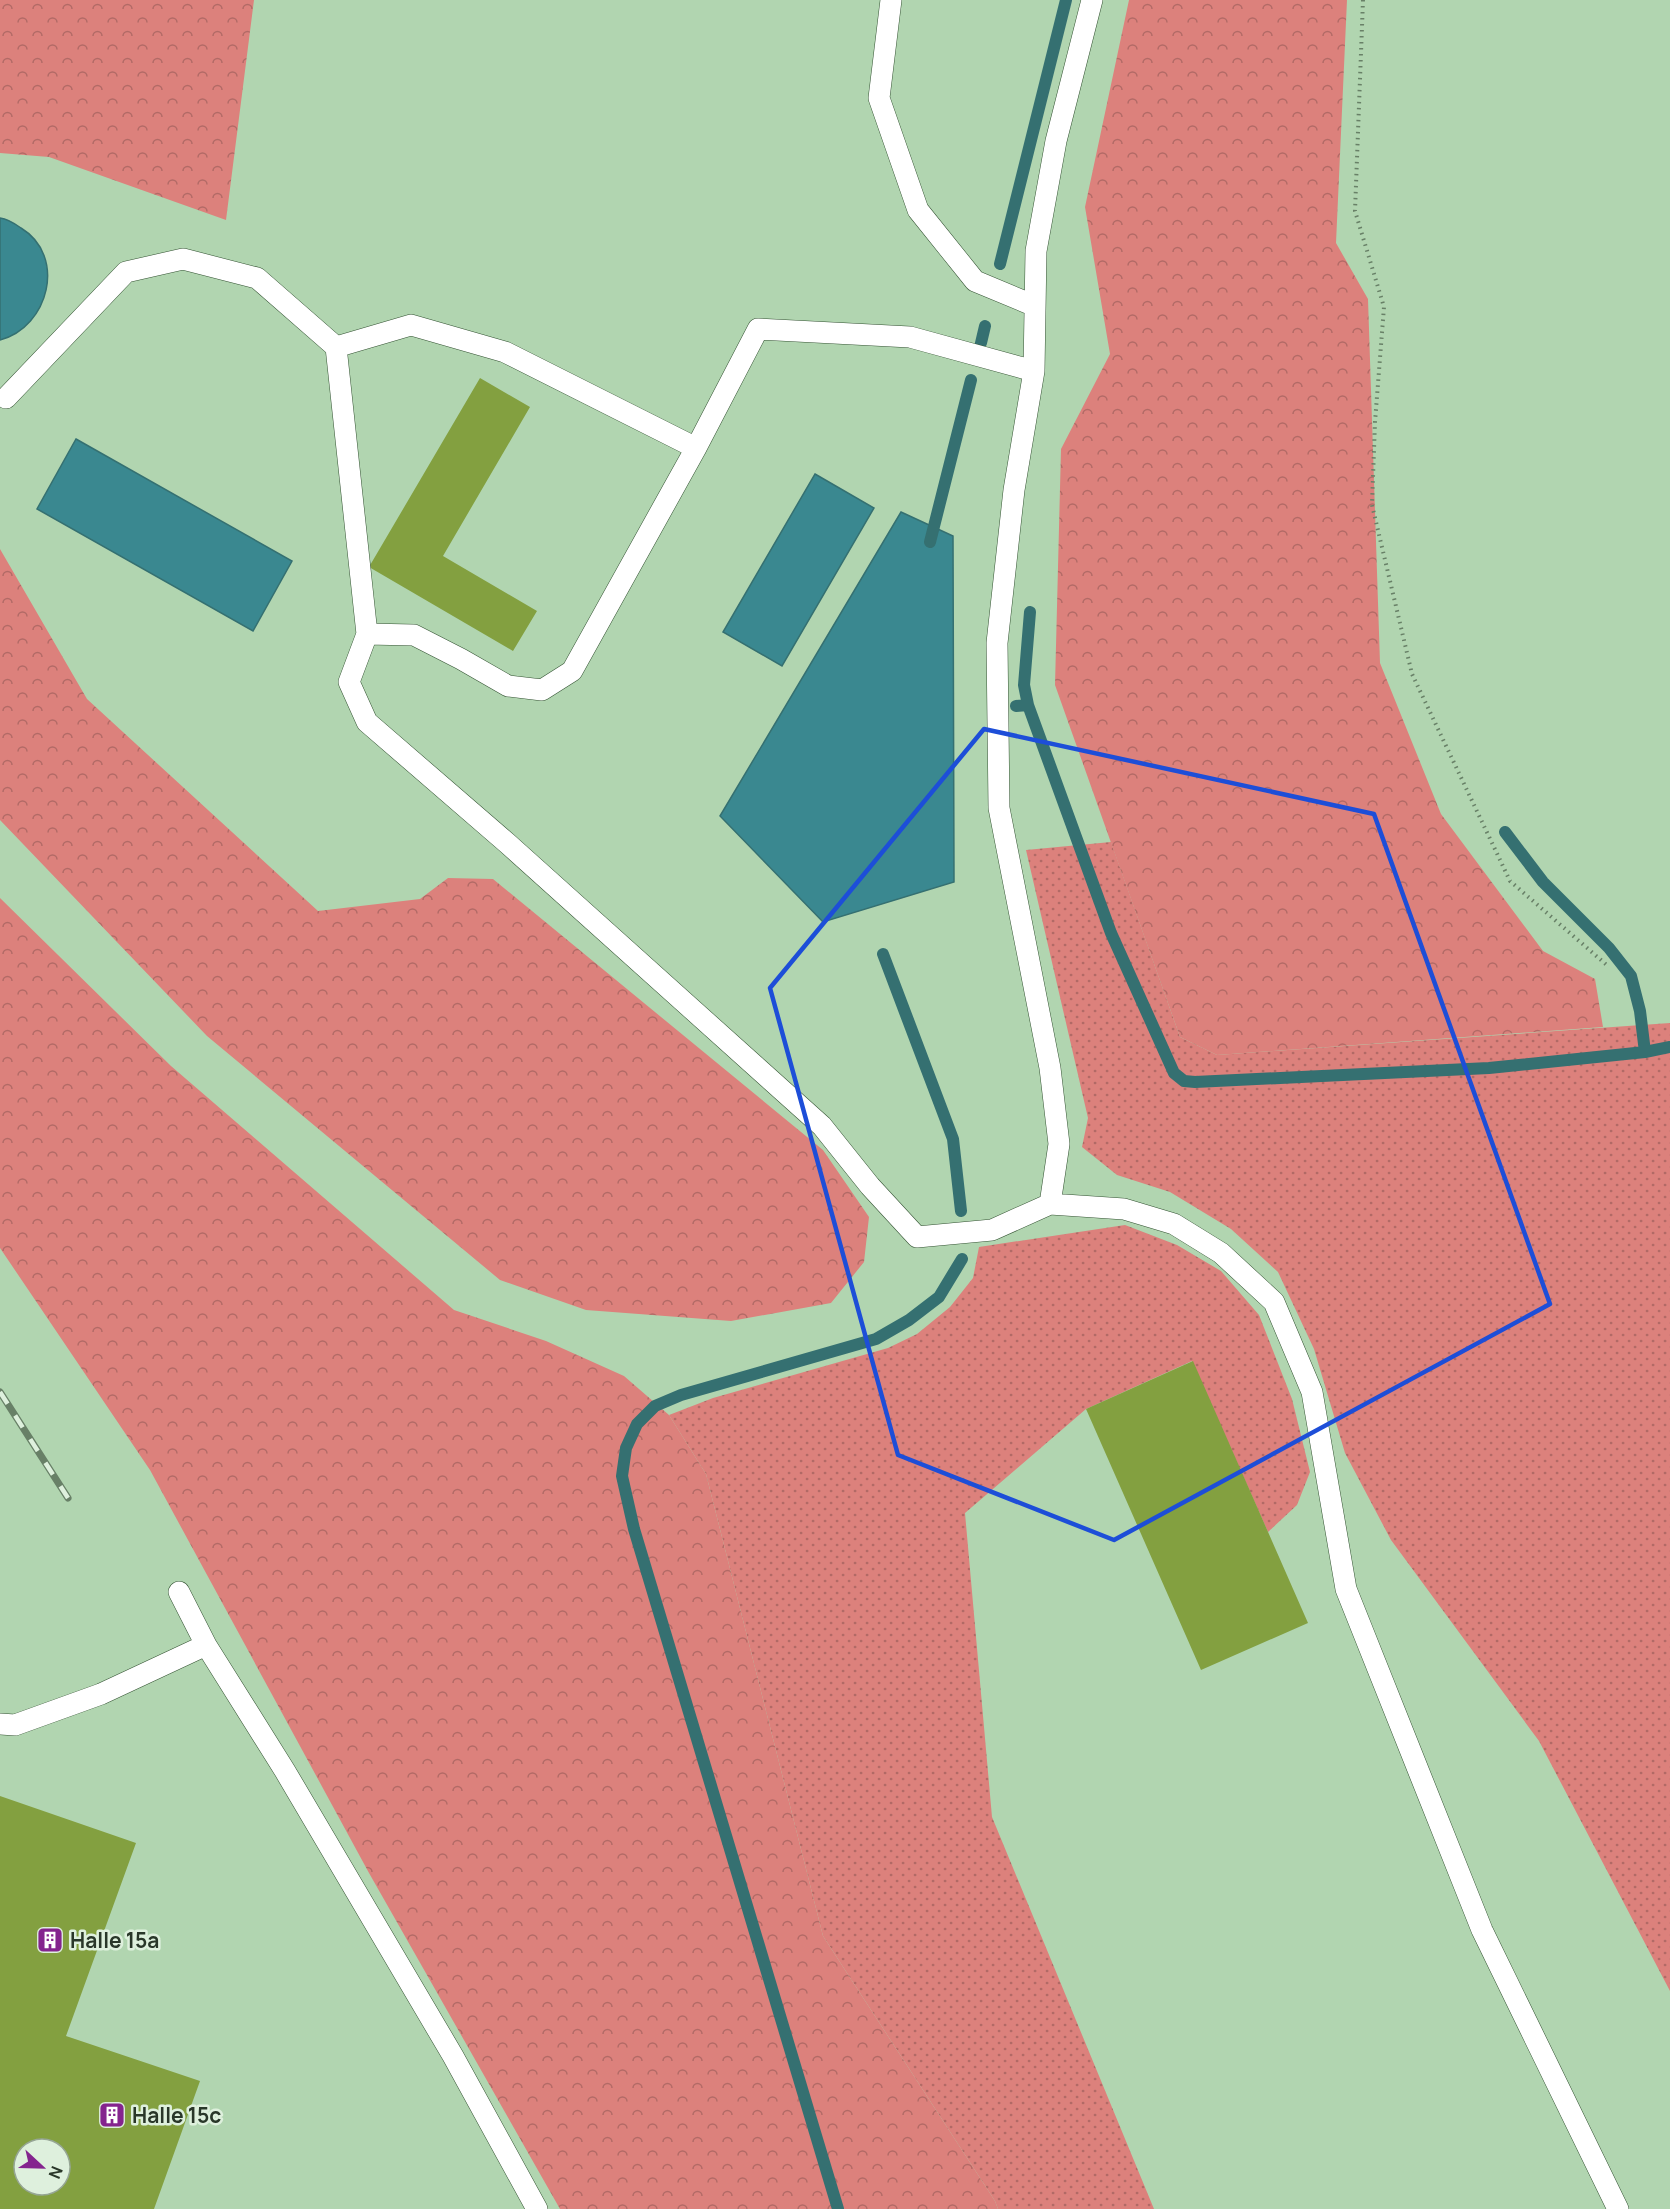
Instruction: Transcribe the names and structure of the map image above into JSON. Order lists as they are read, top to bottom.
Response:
{
  "places": {
    "building": ["Halle 15a", "Halle 15c"]
  },
  "north": "right"
}
